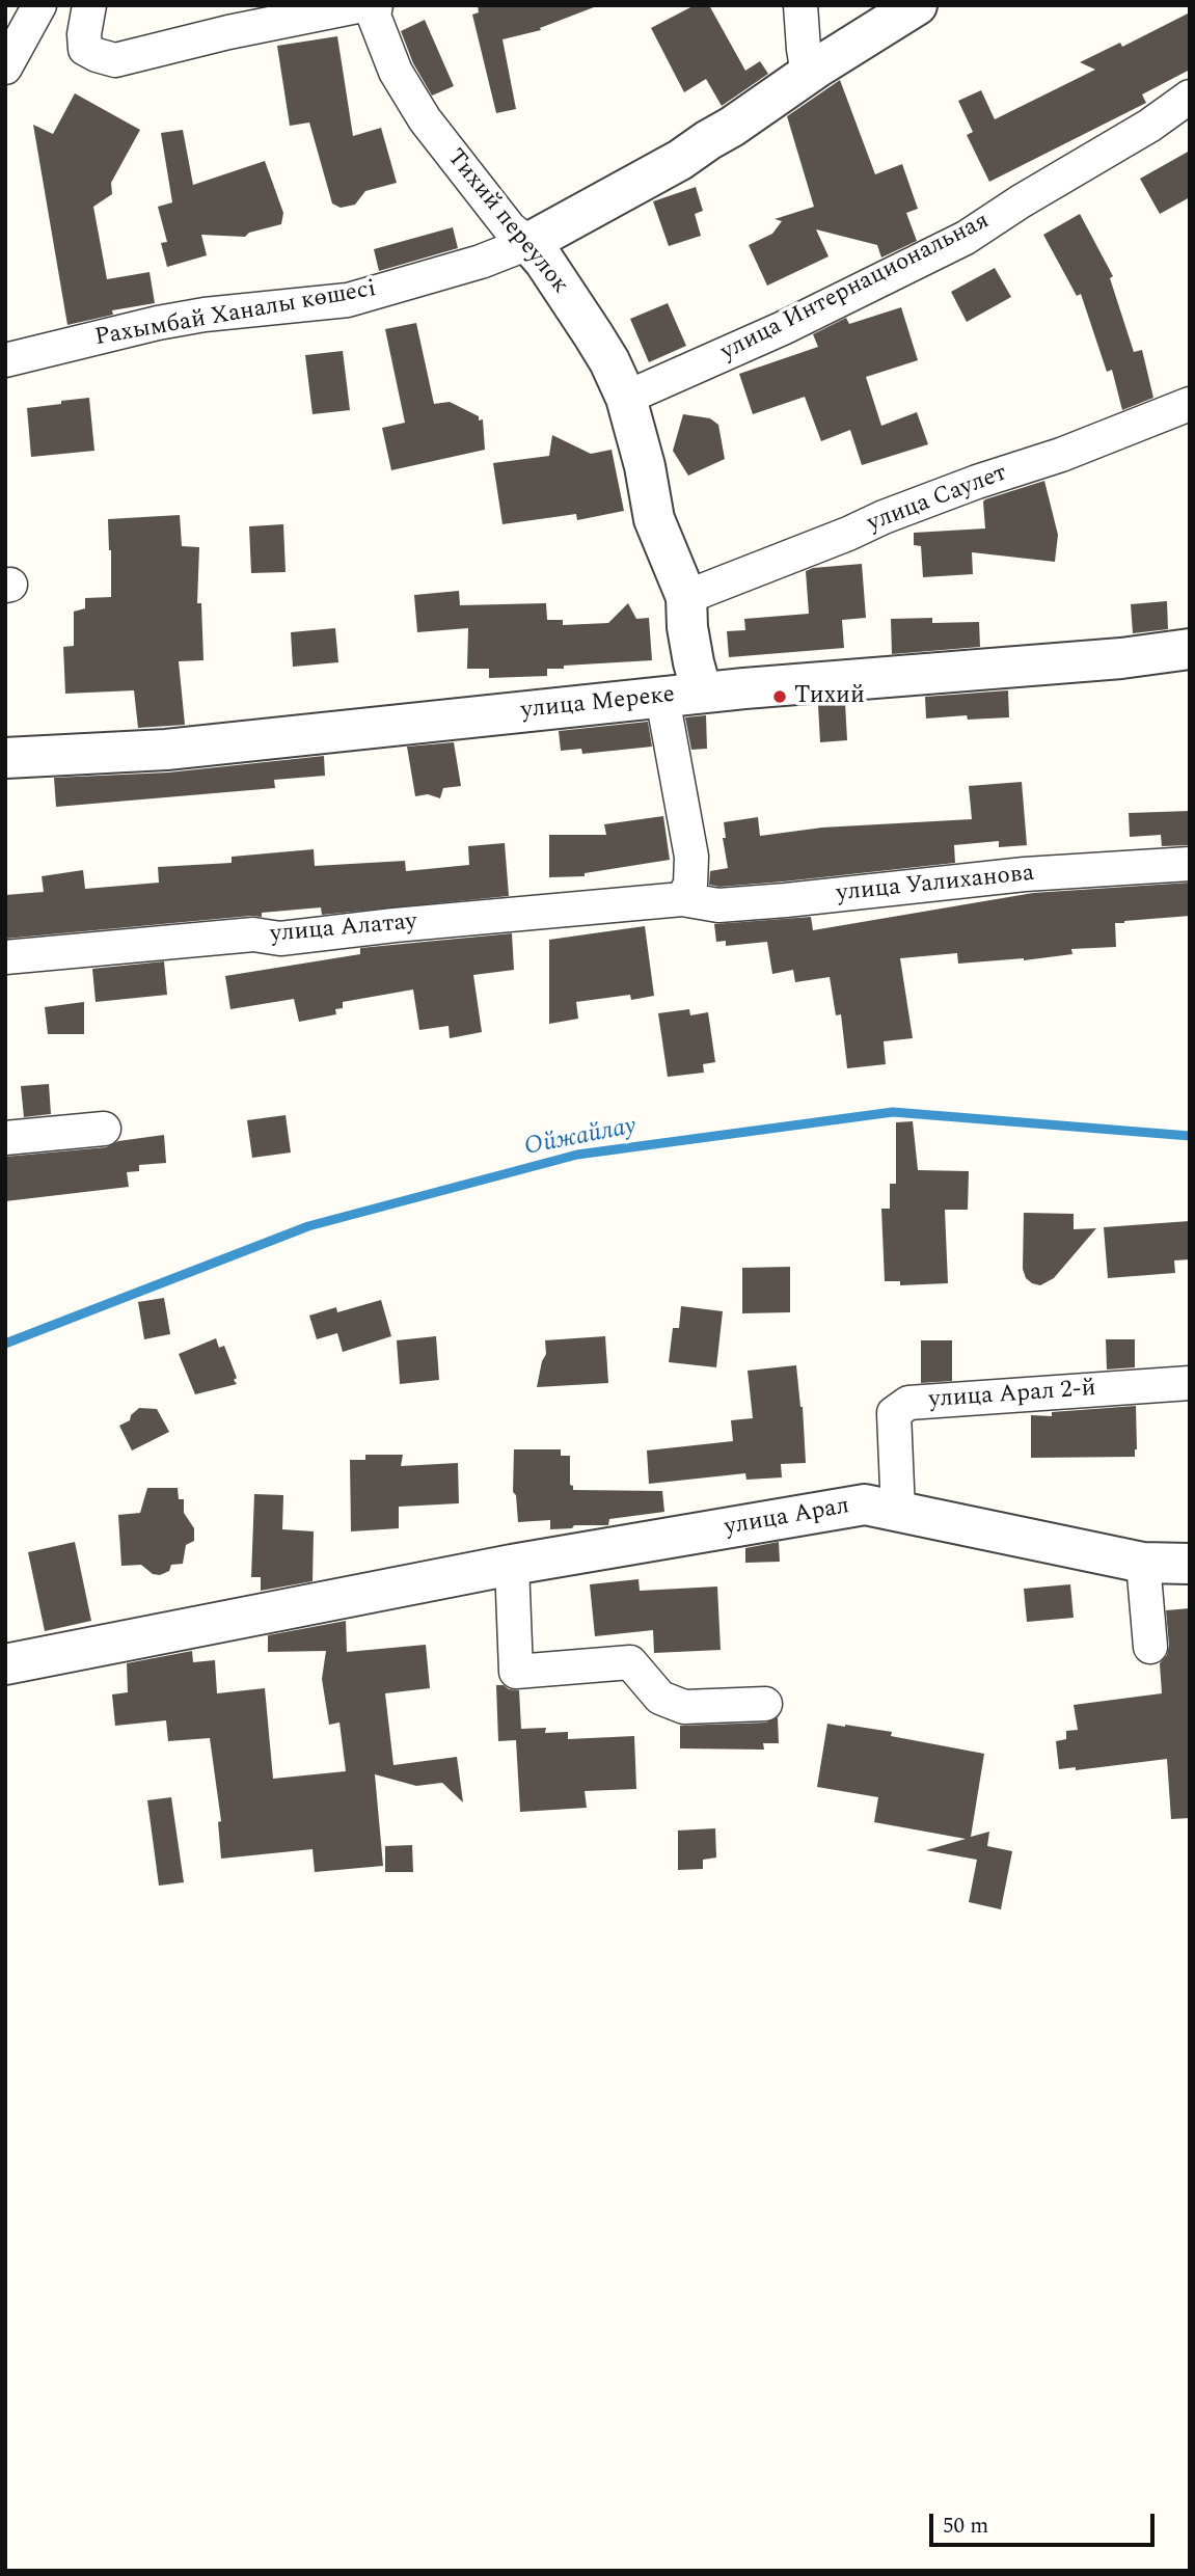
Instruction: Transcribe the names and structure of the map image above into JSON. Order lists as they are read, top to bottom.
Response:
{
  "streets": {
    "street": [
      "Тихий переулок",
      "улица Интернациональная",
      "Рахымбай Ханалы көшесі",
      "улица Саулет",
      "улица Мереке",
      "улица Уалиханова",
      "улица Алатау",
      "улица Арал 2-й",
      "улица Арал"
    ]
  },
  "crossings": [
    ["Тихий переулок", "улица Интернациональная"],
    ["Тихий переулок", "Рахымбай Ханалы көшесі"],
    ["Тихий переулок", "улица Саулет"],
    ["Тихий переулок", "улица Мереке"],
    ["улица Уалиханова", "улица Алатау"],
    ["улица Арал 2-й", "улица Арал"]
  ],
  "water": ["Ойжайлау"],
  "places": ["Тихий"],
  "scale_bar": "50 m"
}
